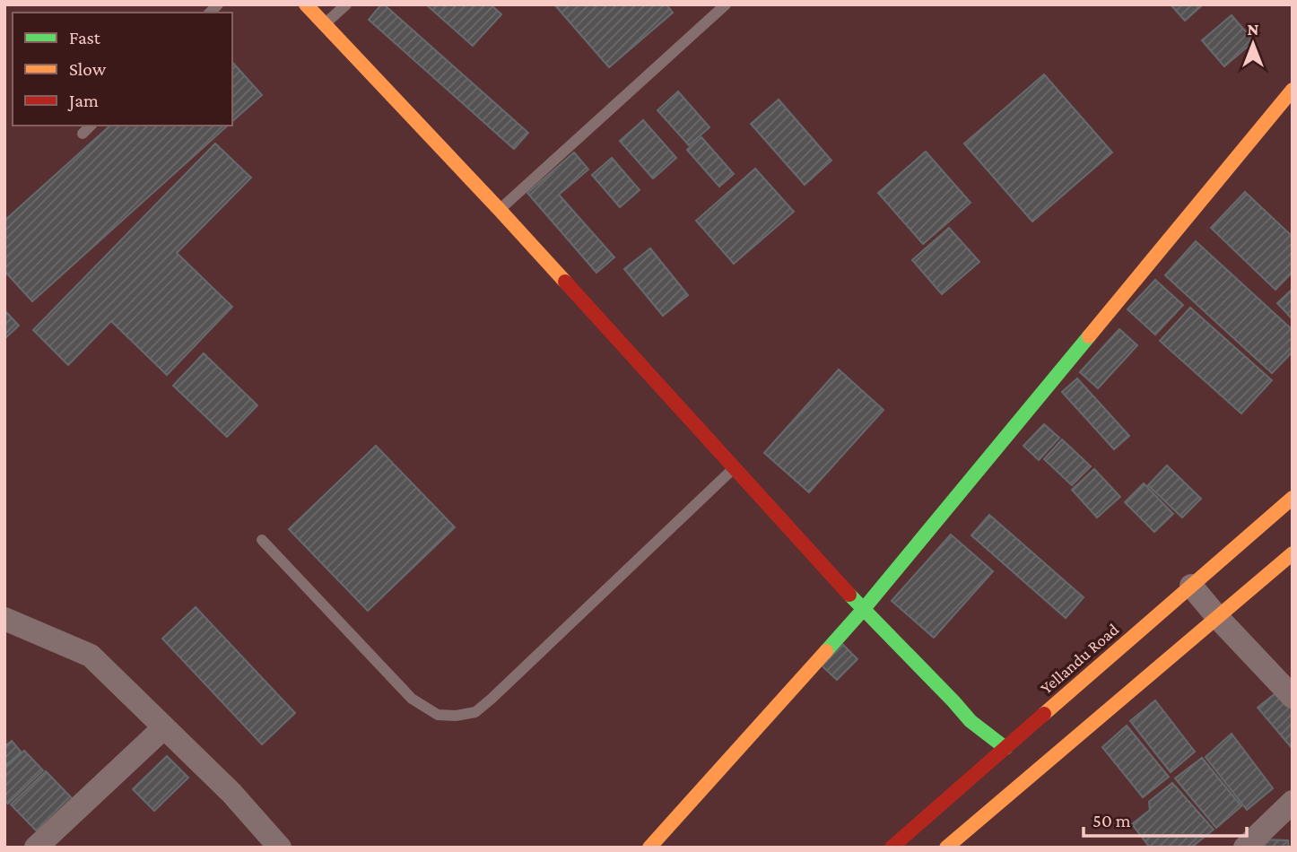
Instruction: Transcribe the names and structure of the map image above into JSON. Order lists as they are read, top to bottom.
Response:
{
  "streets": {
    "street": ["Yellandu Road"]
  },
  "legend": ["Fast", "Slow", "Jam"],
  "scale_bar": "50 m",
  "north": "top"
}
